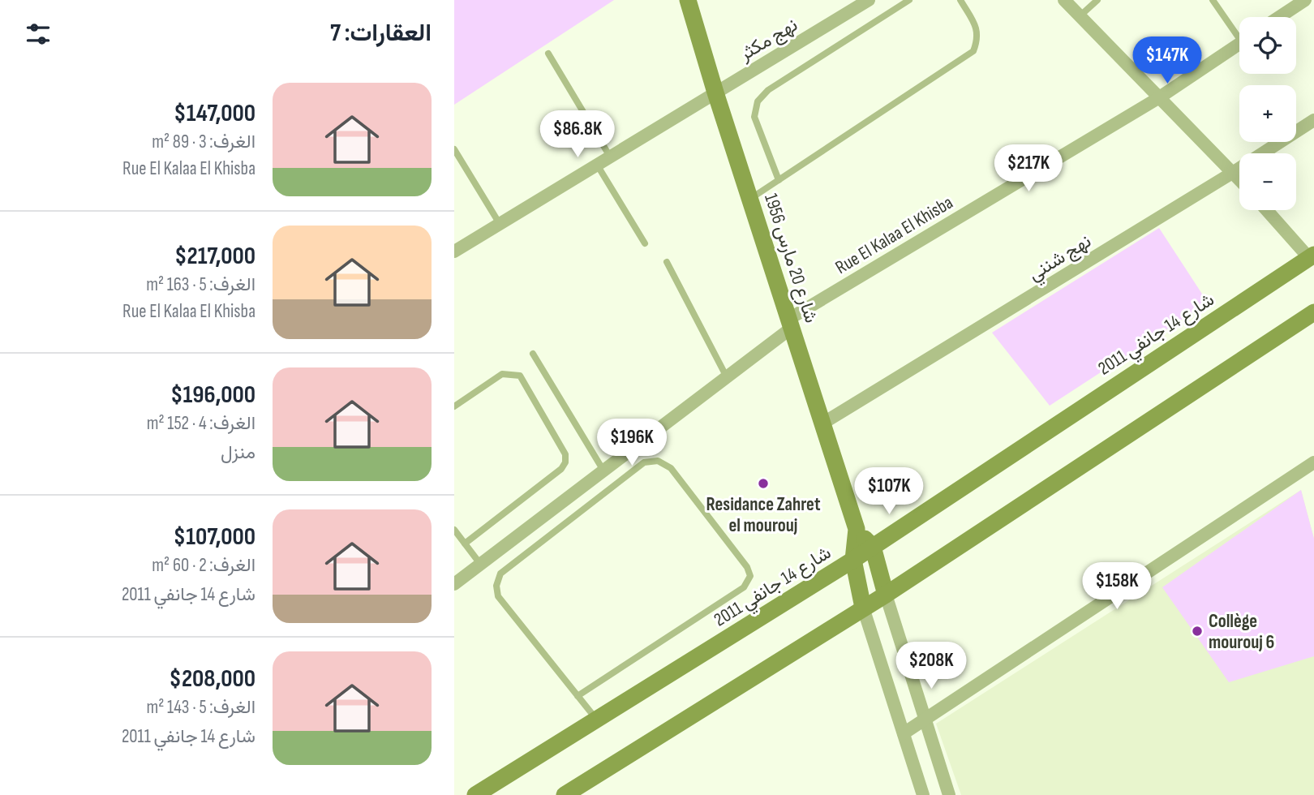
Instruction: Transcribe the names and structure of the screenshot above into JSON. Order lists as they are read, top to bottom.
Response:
{
  "streets": {
    "street": [
      "نهج مكثر",
      "Rue El Kalaa El Khisba",
      "نهج شنني",
      "شارع 20 مارس 1956",
      "شارع 14 جانفي 2011"
    ]
  },
  "crossings": [
    ["نهج مكثر", "شارع 20 مارس 1956"],
    ["Rue El Kalaa El Khisba", "شارع 20 مارس 1956"],
    ["نهج شنني", "شارع 20 مارس 1956"],
    ["شارع 20 مارس 1956", "شارع 14 جانفي 2011"]
  ],
  "places": ["Residance Zahret el mourouj", "Collège mourouj 6"],
  "page": {
    "heading": "العقارات: 7",
    "map_buttons": ["+", "−"],
    "price": [
      "$147K",
      "$86.8K",
      "$217K",
      "$196K",
      "$107K",
      "$158K",
      "$208K"
    ],
    "list": [
      {
        "name": "$147,000",
        "note": "الغرف: 3 · 89 m² · Rue El Kalaa El Khisba"
      },
      {
        "name": "$217,000",
        "note": "الغرف: 5 · 163 m² · Rue El Kalaa El Khisba"
      },
      {
        "name": "$196,000",
        "note": "الغرف: 4 · 152 m² · منزل"
      },
      {
        "name": "$107,000",
        "note": "الغرف: 2 · 60 m² · شارع 14 جانفي 2011"
      },
      {
        "name": "$208,000",
        "note": "الغرف: 5 · 143 m² · شارع 14 جانفي 2011"
      }
    ]
  }
}
